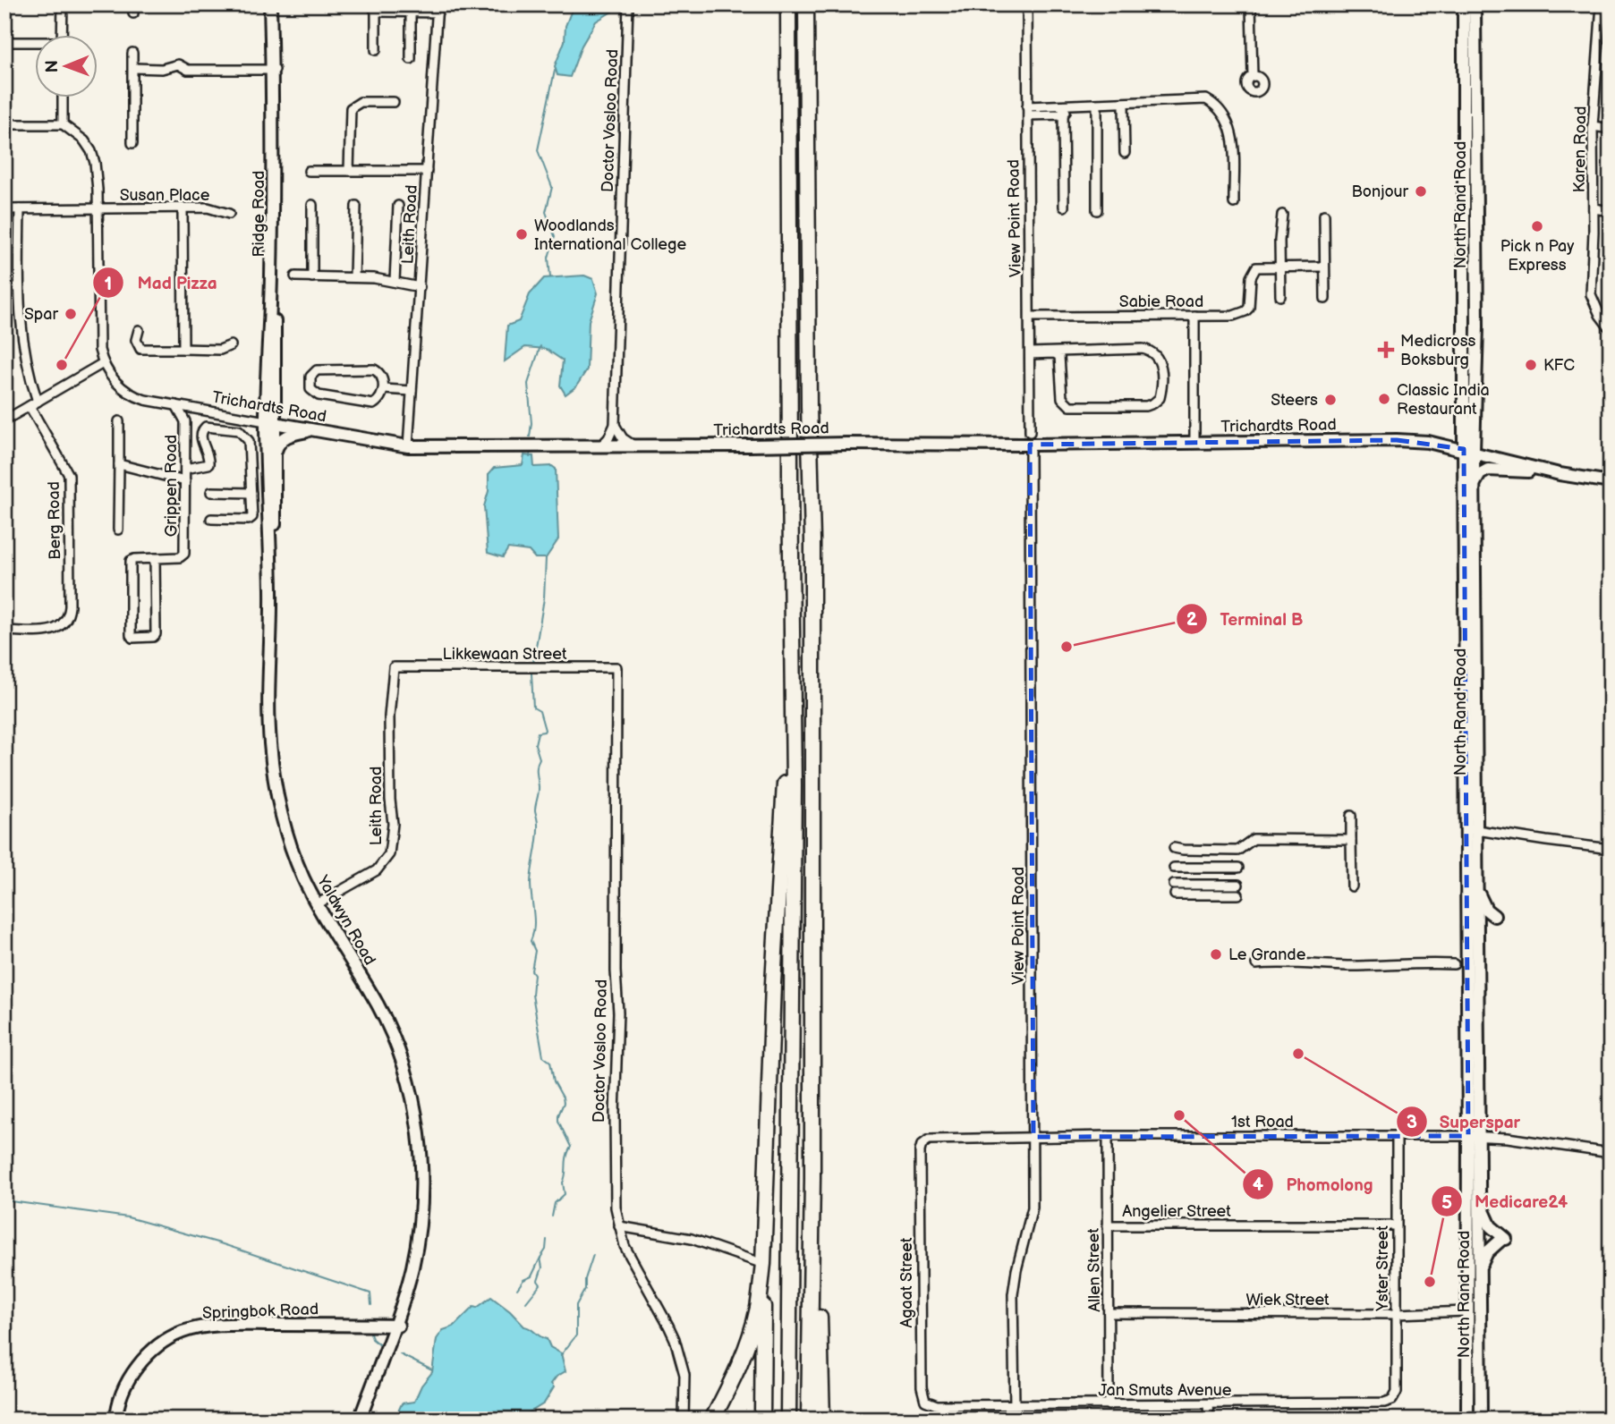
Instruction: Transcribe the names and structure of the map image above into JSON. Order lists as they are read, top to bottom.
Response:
{
  "streets": {
    "main road": [
      "North Rand Road",
      "Ridge Road",
      "Trichardts Road",
      "Yaldwyn Road",
      "Springbok Road"
    ],
    "street": [
      "Doctor Vosloo Road",
      "Karen Road",
      "Susan Place",
      "View Point Road",
      "Leith Road",
      "Sabie Road",
      "Grippen Road",
      "Berg Road",
      "Likkewaan Street",
      "1st Road",
      "Angelier Street",
      "Yster Street",
      "Allen Street",
      "Agaat Street",
      "Wiek Street",
      "Jan Smuts Avenue"
    ]
  },
  "crossings": [
    ["Doctor Vosloo Road", "Likkewaan Street"],
    ["Susan Place", "Berg Road"],
    ["North Rand Road", "Trichardts Road"],
    ["North Rand Road", "1st Road"],
    ["North Rand Road", "Wiek Street"],
    ["Ridge Road", "Trichardts Road"],
    ["Ridge Road", "Yaldwyn Road"],
    ["View Point Road", "Sabie Road"],
    ["View Point Road", "Trichardts Road"],
    ["View Point Road", "1st Road"],
    ["View Point Road", "Jan Smuts Avenue"],
    ["Leith Road", "Trichardts Road"],
    ["Leith Road", "Likkewaan Street"],
    ["Leith Road", "Yaldwyn Road"],
    ["Trichardts Road", "Grippen Road"],
    ["Trichardts Road", "Yaldwyn Road"],
    ["Yaldwyn Road", "Springbok Road"],
    ["1st Road", "Yster Street"],
    ["1st Road", "Allen Street"],
    ["1st Road", "Agaat Street"],
    ["Angelier Street", "Yster Street"],
    ["Angelier Street", "Allen Street"],
    ["Yster Street", "Wiek Street"],
    ["Yster Street", "Jan Smuts Avenue"],
    ["Allen Street", "Wiek Street"],
    ["Allen Street", "Jan Smuts Avenue"],
    ["Agaat Street", "Jan Smuts Avenue"]
  ],
  "places": {
    "other": [
      "Bonjour",
      "Pick n Pay Express",
      "Woodlands International College",
      "Spar",
      "Mad Pizza",
      "KFC",
      "Classic India Restaurant",
      "Steers",
      "Terminal B",
      "Le Grande",
      "Superspar",
      "Phomolong",
      "Medicare24"
    ],
    "health": ["Medicross Boksburg"]
  },
  "north": "left"
}
